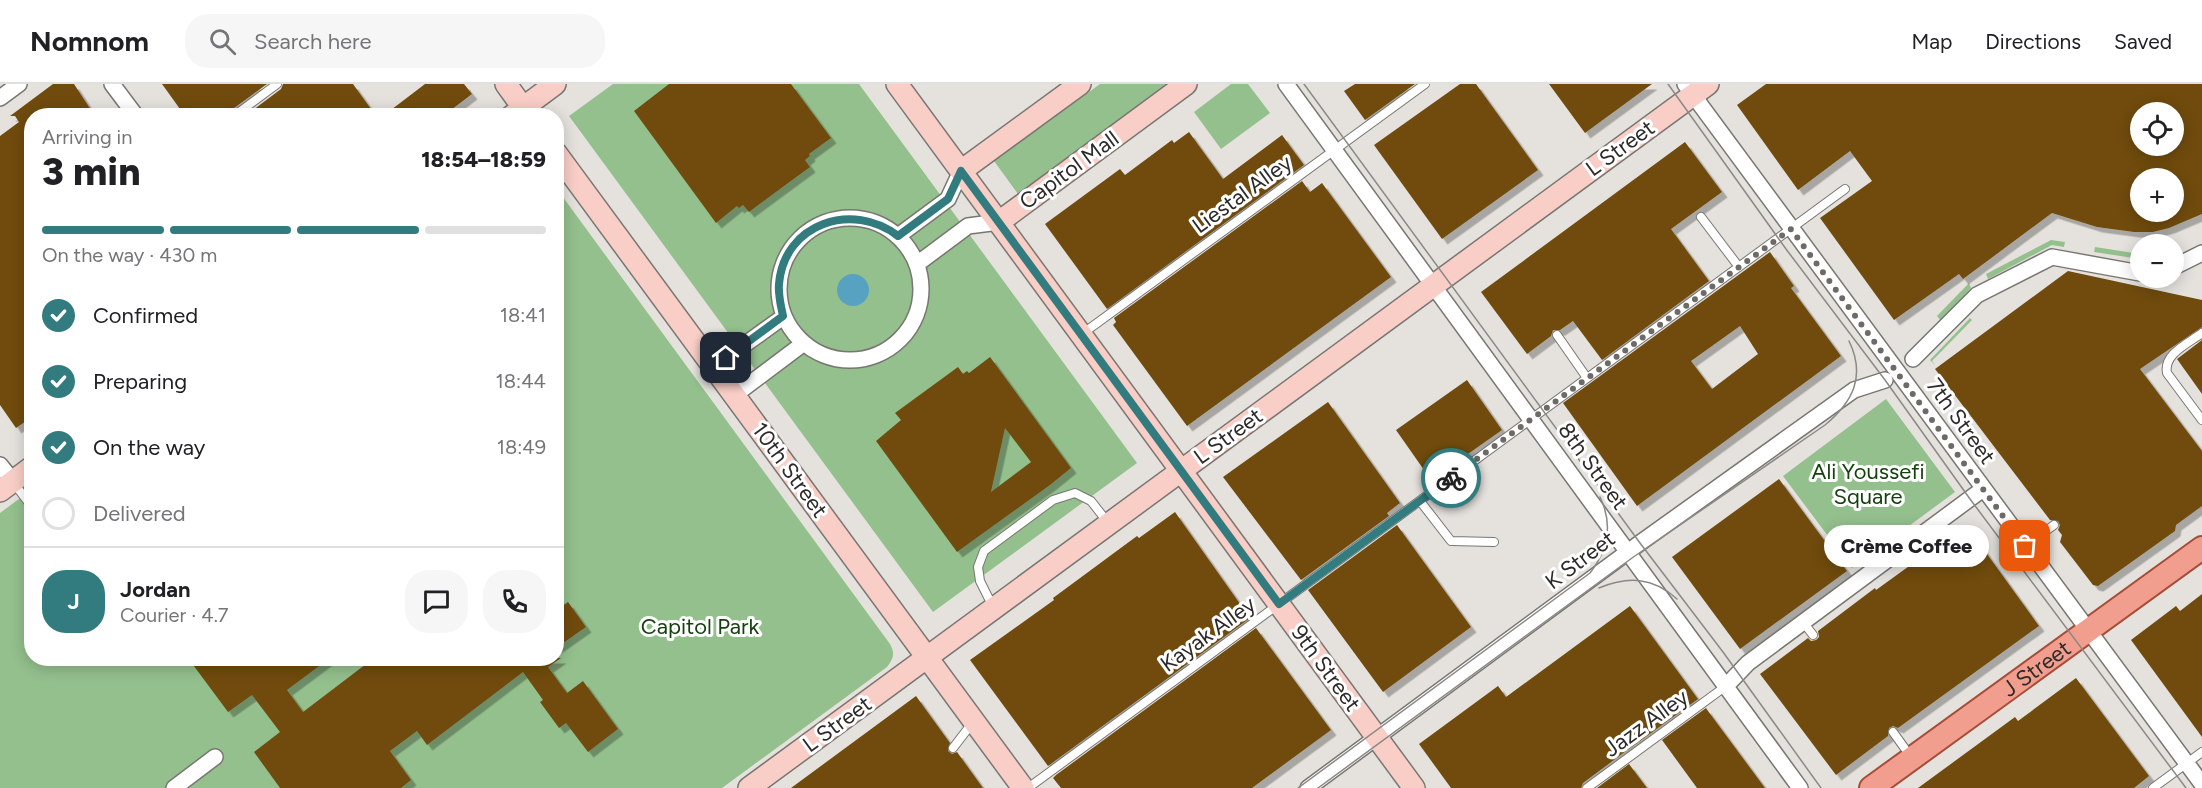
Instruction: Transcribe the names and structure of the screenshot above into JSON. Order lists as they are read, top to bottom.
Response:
{
  "streets": {
    "main road": [
      "L Street",
      "Capitol Mall",
      "10th Street",
      "J Street",
      "9th Street"
    ],
    "street": ["7th Street", "8th Street", "K Street"],
    "lane": ["Liestal Alley", "Kayak Alley", "Jazz Alley"]
  },
  "crossings": [
    ["L Street", "7th Street"],
    ["L Street", "8th Street"],
    ["L Street", "10th Street"],
    ["L Street", "9th Street"],
    ["Capitol Mall", "9th Street"],
    ["Liestal Alley", "8th Street"],
    ["Liestal Alley", "9th Street"],
    ["7th Street", "Kayak Alley"],
    ["7th Street", "J Street"],
    ["8th Street", "K Street"],
    ["8th Street", "Kayak Alley"],
    ["8th Street", "Jazz Alley"],
    ["K Street", "9th Street"],
    ["Kayak Alley", "9th Street"]
  ],
  "parks": ["Ali Youssefi Square", "Capitol Park"],
  "places": ["Crème Coffee"],
  "page": {
    "header": "Nomnom",
    "search": "Search here",
    "nav": ["Map", "Directions", "Saved"],
    "map_buttons": ["+", "−"],
    "heading": ["3 min", "Arriving in", "18:54–18:59"],
    "panel": ["Jordan", "Courier · 4.7"],
    "bar": "On the way · 430 m",
    "list": [
      ["Confirmed", "18:41"],
      ["Preparing", "18:44"],
      ["On the way", "18:49"],
      "Delivered"
    ],
    "bubble": "Crème Coffee",
    "round": "J"
  }
}
